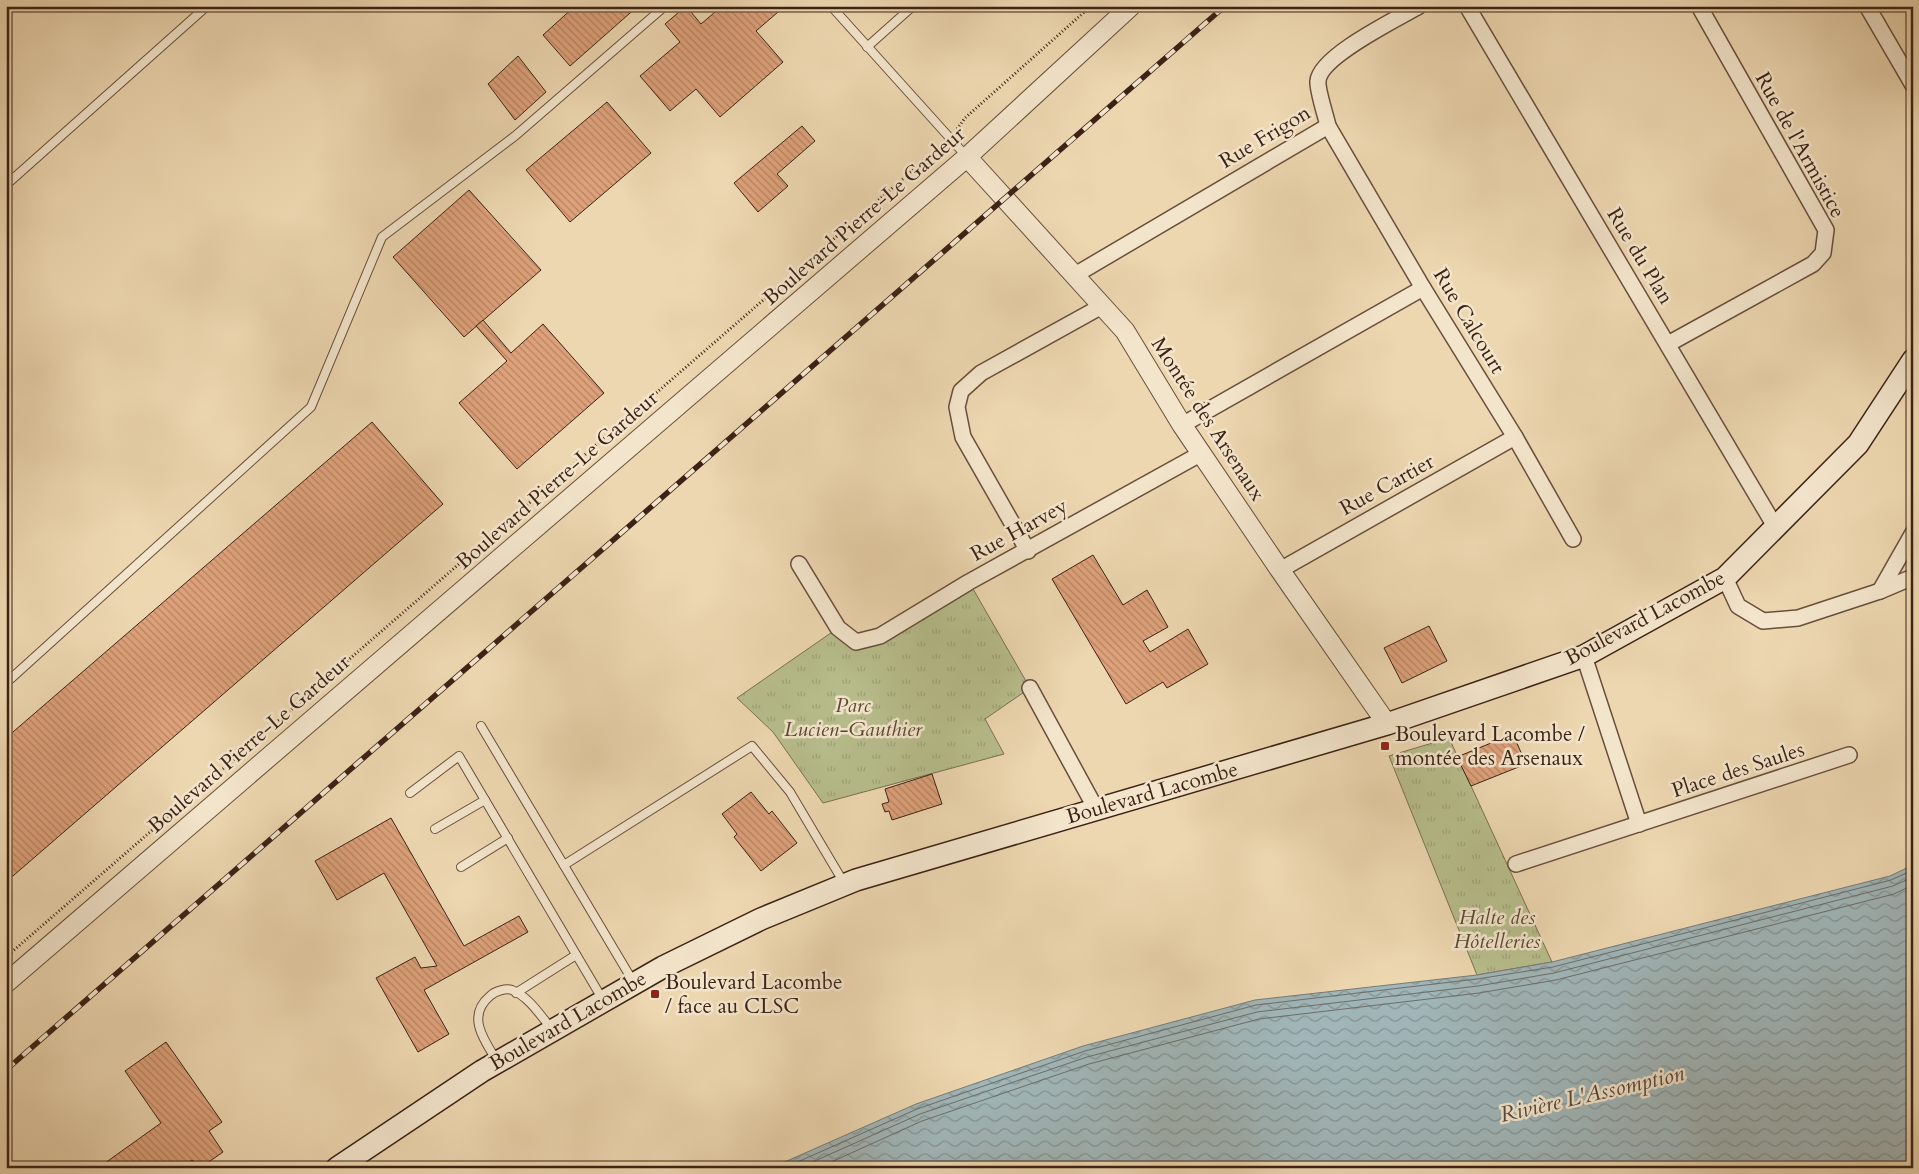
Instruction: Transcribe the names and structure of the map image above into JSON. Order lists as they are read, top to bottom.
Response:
{
  "streets": {
    "main road": ["Boulevard Lacombe"],
    "street": [
      "Rue Frigon",
      "Rue de l'Armistice",
      "Boulevard Pierre-Le Gardeur",
      "Rue du Plan",
      "Rue Calcourt",
      "Montée des Arsenaux",
      "Rue Cartier",
      "Rue Harvey",
      "Place des Saules"
    ]
  },
  "crossings": [
    ["Rue Frigon", "Rue Calcourt"],
    ["Rue Frigon", "Montée des Arsenaux"],
    ["Rue de l'Armistice", "Rue du Plan"],
    ["Boulevard Pierre-Le Gardeur", "Montée des Arsenaux"],
    ["Rue du Plan", "Boulevard Lacombe"],
    ["Rue Calcourt", "Rue Cartier"],
    ["Montée des Arsenaux", "Rue Cartier"],
    ["Montée des Arsenaux", "Rue Harvey"],
    ["Montée des Arsenaux", "Boulevard Lacombe"]
  ],
  "water": ["Rivière L'Assomption"],
  "parks": ["Parc Lucien-Gauthier", "Halte des Hôtelleries"],
  "places": {
    "transit": ["Boulevard Lacombe / montée des Arsenaux", "Boulevard Lacombe / face au CLSC"]
  }
}
